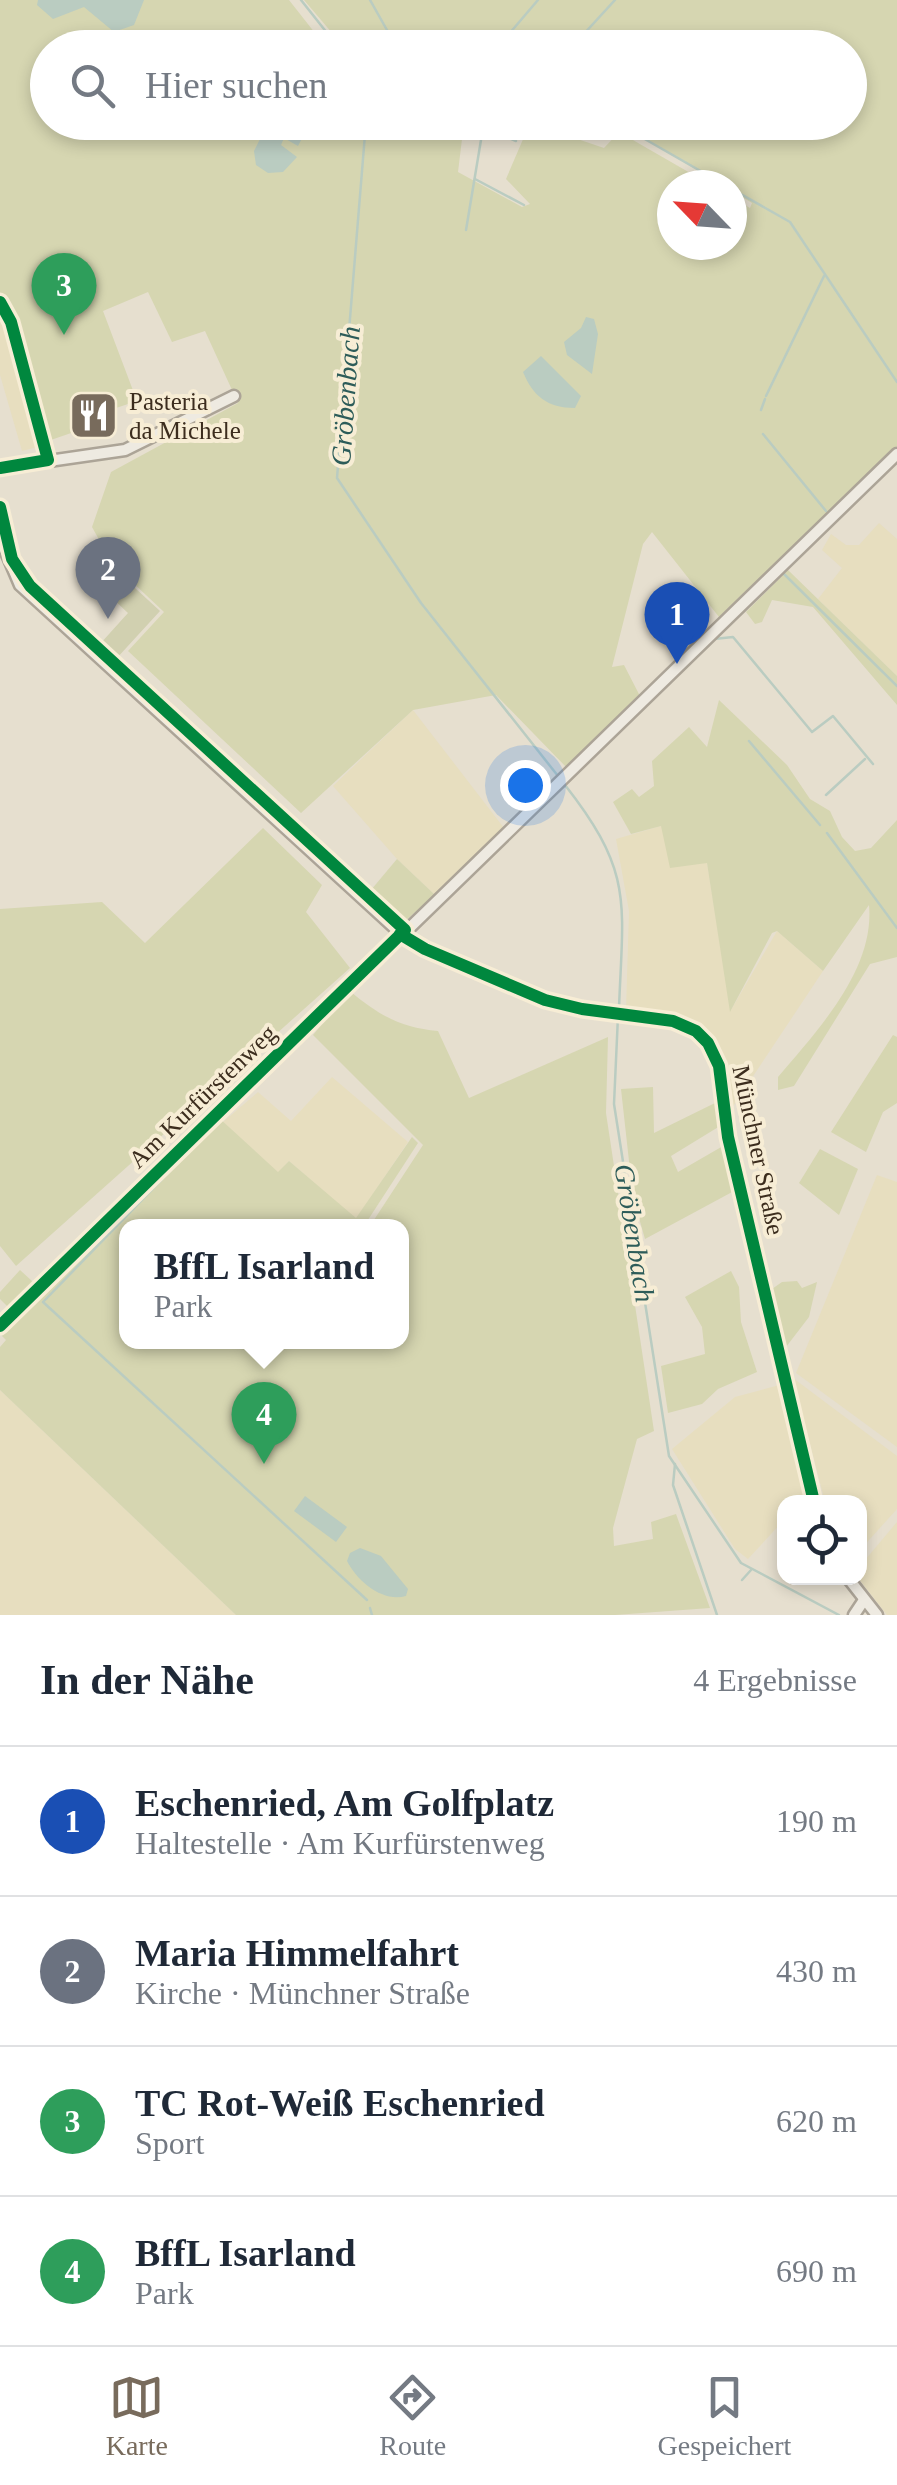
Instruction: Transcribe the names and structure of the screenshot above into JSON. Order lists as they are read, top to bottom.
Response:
{
  "streets": {
    "street": ["Am Kurfürstenweg", "Münchner Straße"]
  },
  "crossings": [
    ["Am Kurfürstenweg", "Münchner Straße"]
  ],
  "water": ["Gröbenbach"],
  "places": {
    "restaurant": ["Pasteria da Michele"]
  },
  "north": "top left",
  "page": {
    "search": "Hier suchen",
    "pins": [
      "3",
      "2",
      "1",
      "4"
    ],
    "popup": ["BffL Isarland", "Park"],
    "heading": ["In der Nähe", "4 Ergebnisse"],
    "list": [
      {
        "mark": "1",
        "name": "Eschenried, Am Golfplatz",
        "note": "Haltestelle · Am Kurfürstenweg",
        "value": "190 m"
      },
      {
        "mark": "2",
        "name": "Maria Himmelfahrt",
        "note": "Kirche · Münchner Straße",
        "value": "430 m"
      },
      {
        "mark": "3",
        "name": "TC Rot-Weiß Eschenried",
        "note": "Sport",
        "value": "620 m"
      },
      {
        "mark": "4",
        "name": "BffL Isarland",
        "note": "Park",
        "value": "690 m"
      }
    ],
    "nav": ["Karte", "Route", "Gespeichert"]
  }
}
